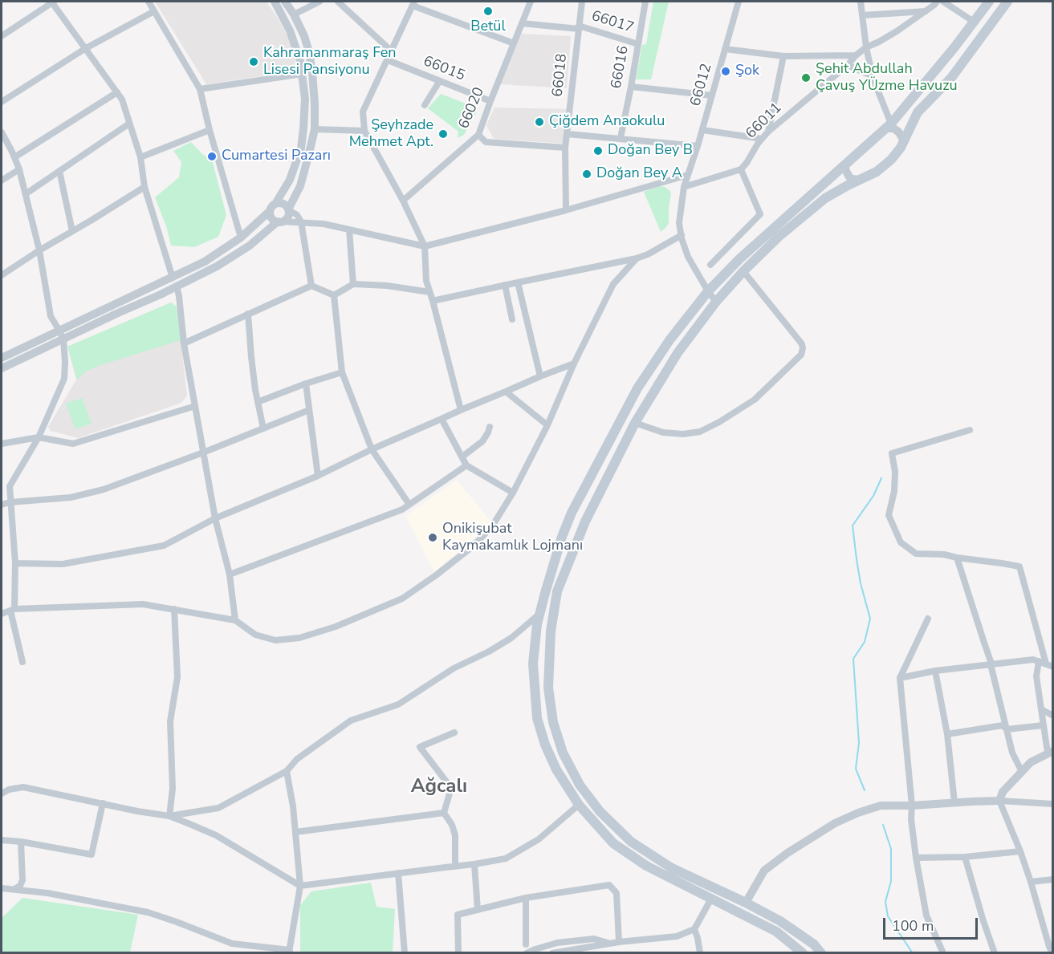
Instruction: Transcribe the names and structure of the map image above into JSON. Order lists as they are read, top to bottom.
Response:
{
  "streets": {
    "street": [
      "66017",
      "66016",
      "66015",
      "66018",
      "66012",
      "66020",
      "66011"
    ]
  },
  "crossings": [
    ["66017", "66016"],
    ["66017", "66018"],
    ["66017", "66020"],
    ["66015", "66020"]
  ],
  "districts": ["Ağcalı"],
  "places": [
    "Betül",
    "Kahramanmaraş Fen Lisesi Pansiyonu",
    "Şok",
    "Şehit Abdullah Çavuş YÜzme Havuzu",
    "Çiğdem Anaokulu",
    "Şeyhzade Mehmet Apt.",
    "Doğan Bey B",
    "Cumartesi Pazarı",
    "Doğan Bey A",
    "Onikişubat Kaymakamlık Lojmanı"
  ],
  "scale_bar": "100 m"
}
